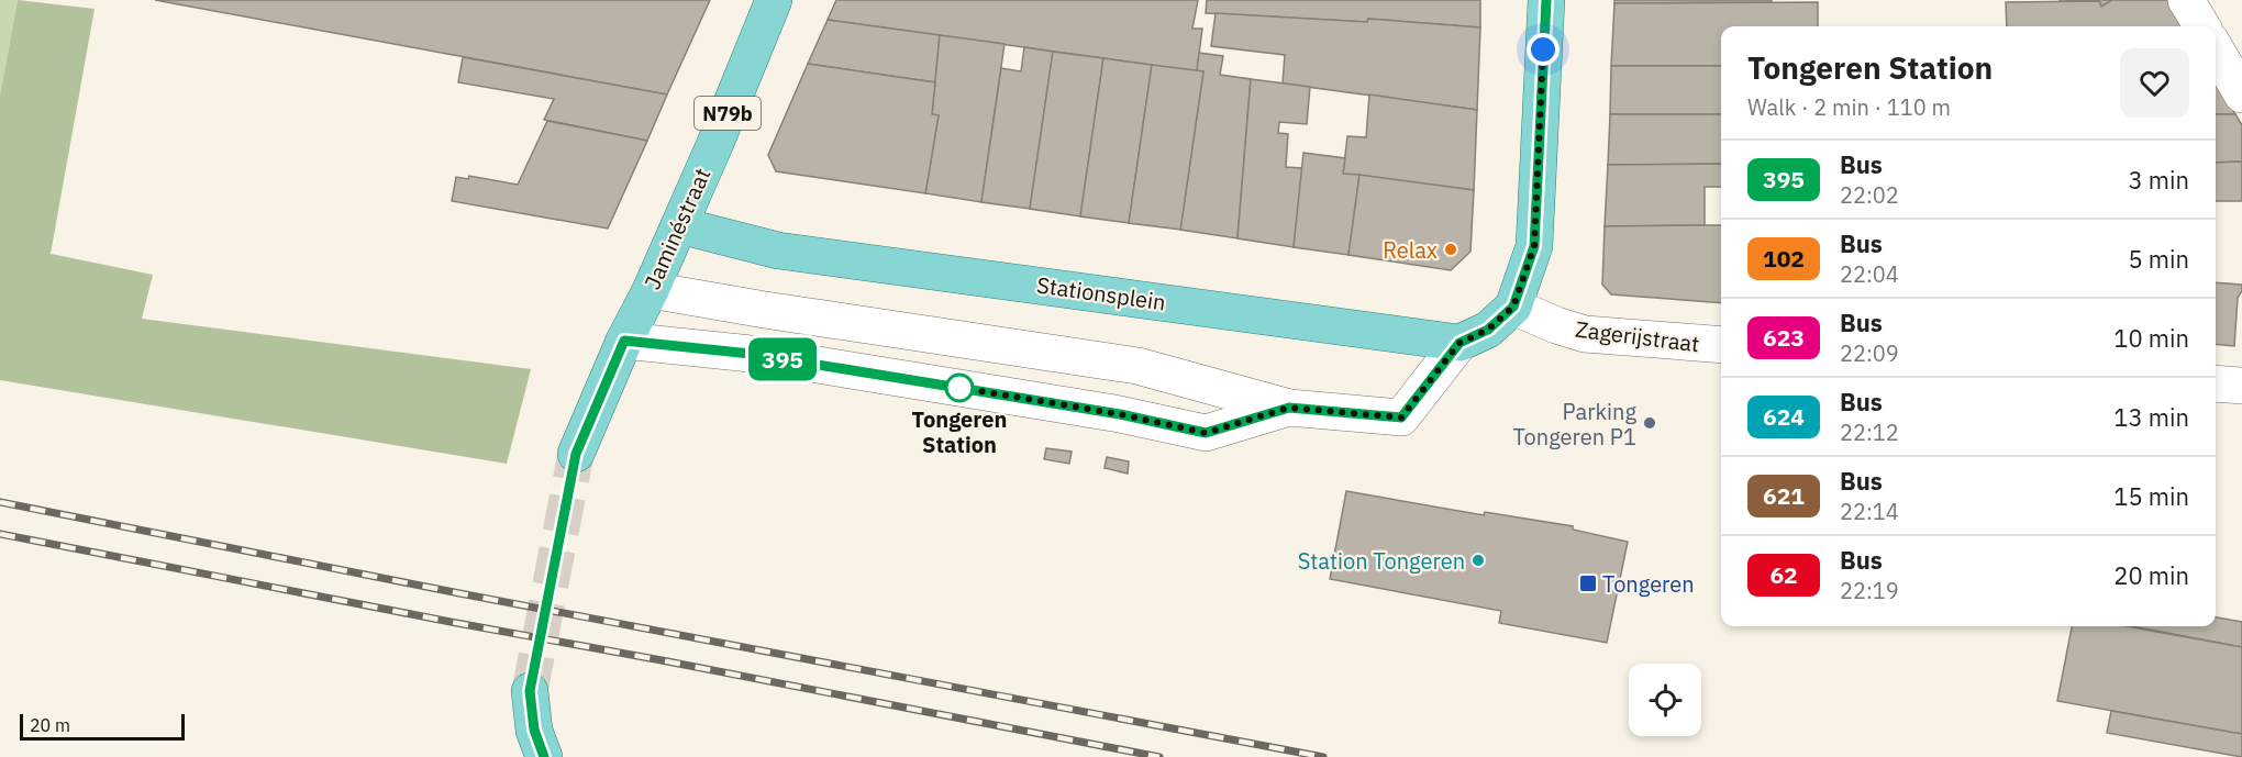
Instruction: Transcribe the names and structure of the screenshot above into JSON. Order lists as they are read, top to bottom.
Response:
{
  "streets": {
    "main road": ["N79b", "Jaminéstraat", "Stationsplein"],
    "street": ["Zagerijstraat"]
  },
  "crossings": [
    ["Jaminéstraat", "Stationsplein"]
  ],
  "places": {
    "other": [
      "Relax",
      "Tongeren Station",
      "Parking Tongeren P1",
      "Station Tongeren"
    ],
    "transit": ["Tongeren"]
  },
  "lines": ["bus line 395"],
  "scale_bar": "20 m",
  "page": {
    "on_map": "395",
    "heading": ["Tongeren Station", "Walk · 2 min · 110 m"],
    "list": [
      {
        "mark": "395",
        "name": "Bus",
        "note": "22:02",
        "value": "3 min"
      },
      {
        "mark": "102",
        "name": "Bus",
        "note": "22:04",
        "value": "5 min"
      },
      {
        "mark": "623",
        "name": "Bus",
        "note": "22:09",
        "value": "10 min"
      },
      {
        "mark": "624",
        "name": "Bus",
        "note": "22:12",
        "value": "13 min"
      },
      {
        "mark": "621",
        "name": "Bus",
        "note": "22:14",
        "value": "15 min"
      },
      {
        "mark": "62",
        "name": "Bus",
        "note": "22:19",
        "value": "20 min"
      }
    ],
    "scale": "20 m"
  }
}
